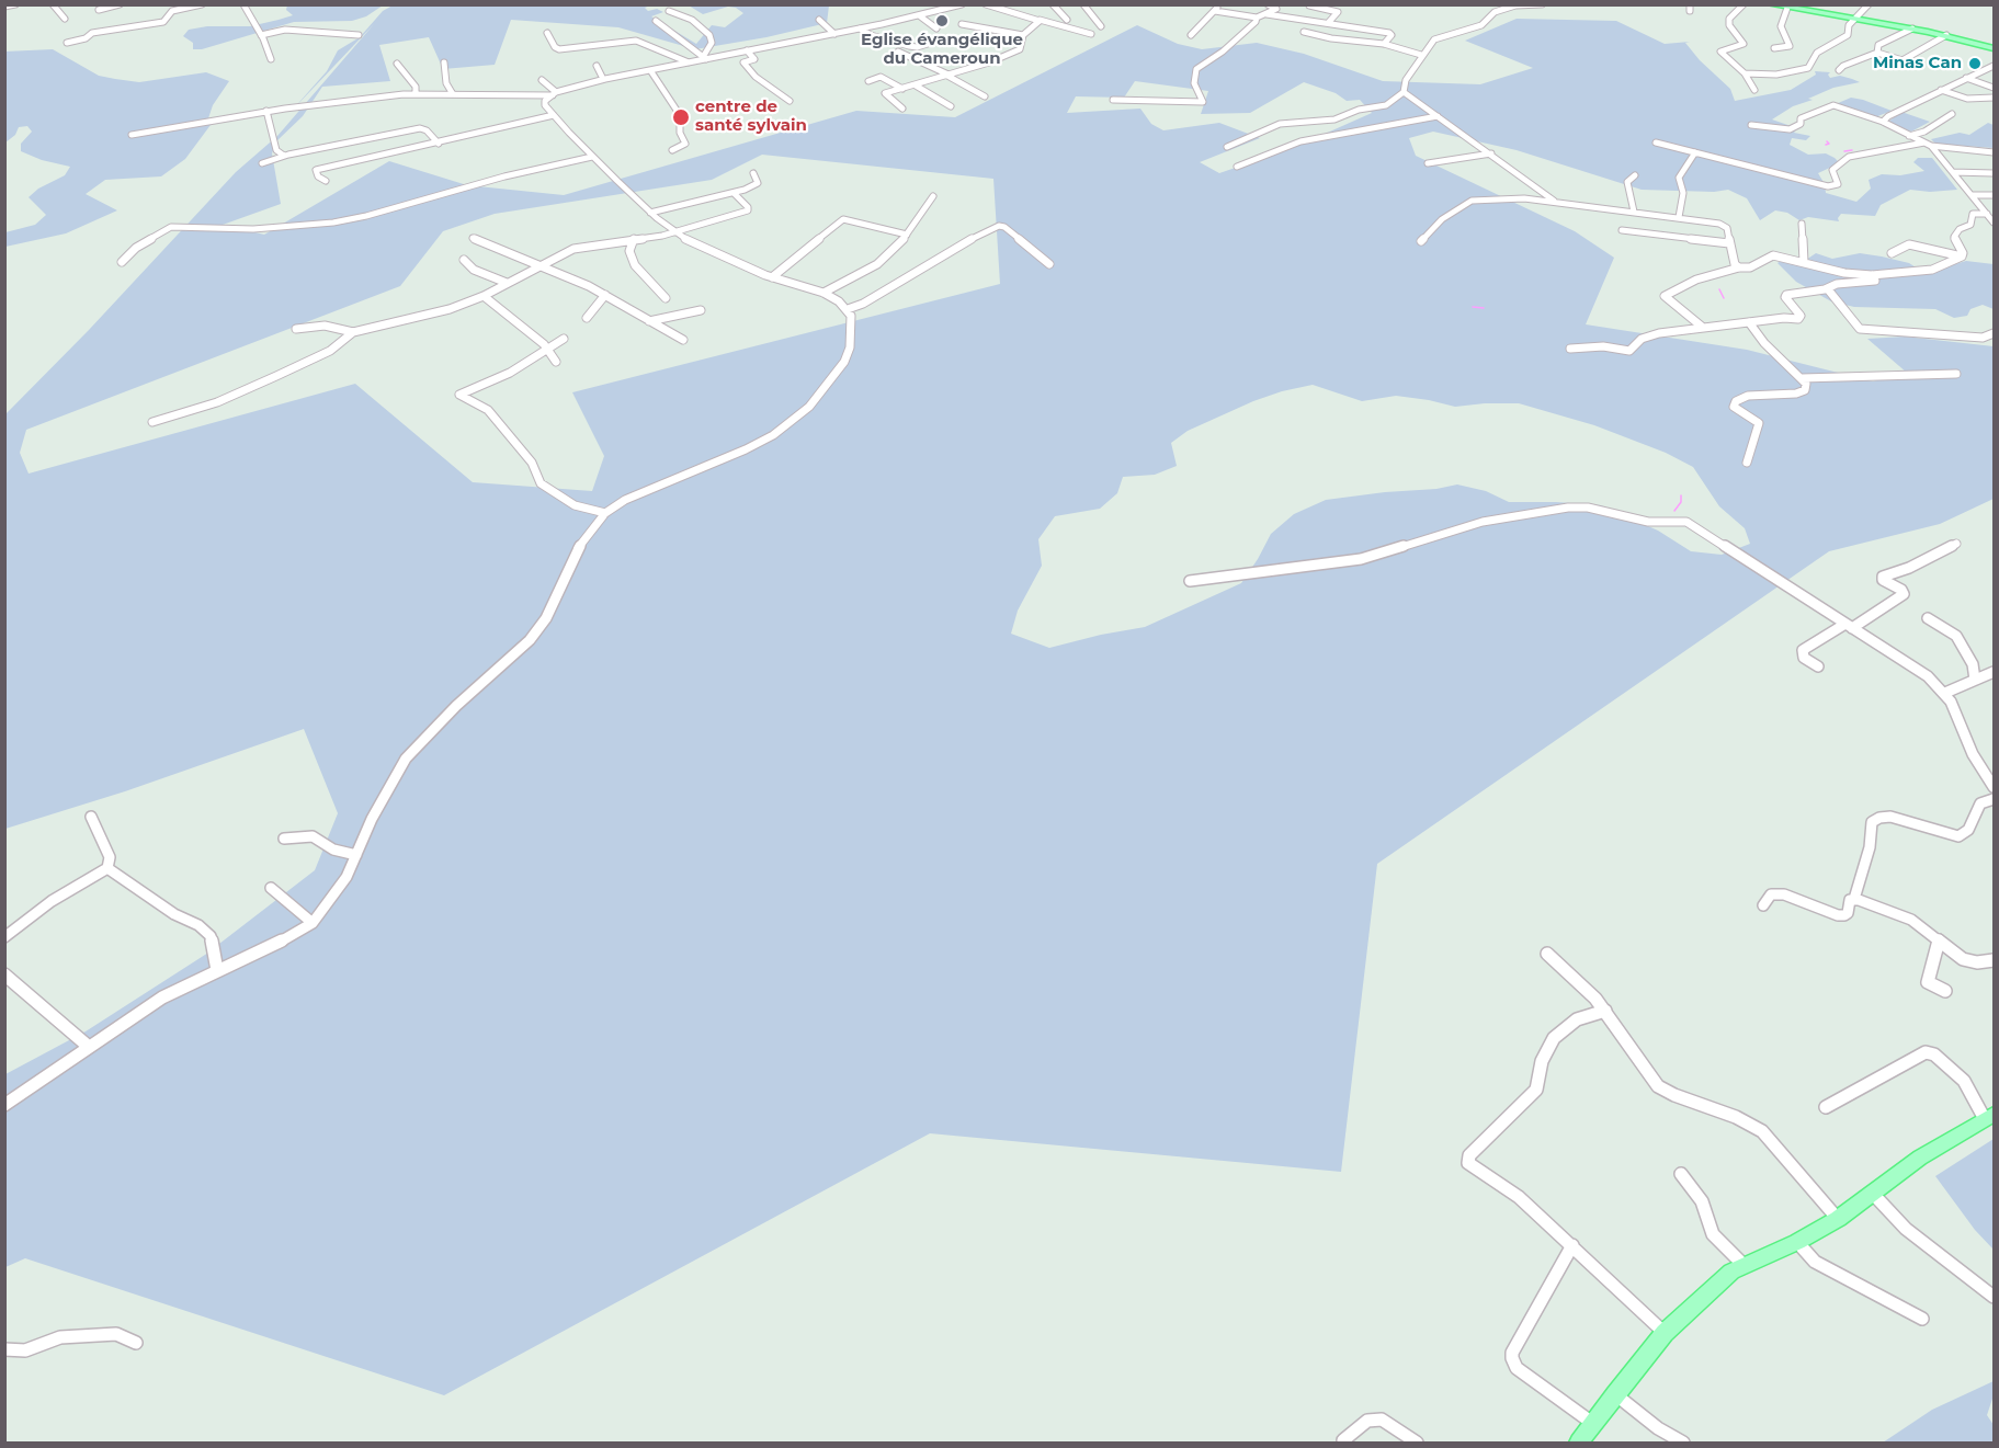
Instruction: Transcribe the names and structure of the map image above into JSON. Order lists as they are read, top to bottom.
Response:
{
  "places": ["Eglise évangélique du Cameroun", "Minas Can", "centre de santé sylvain"]
}
